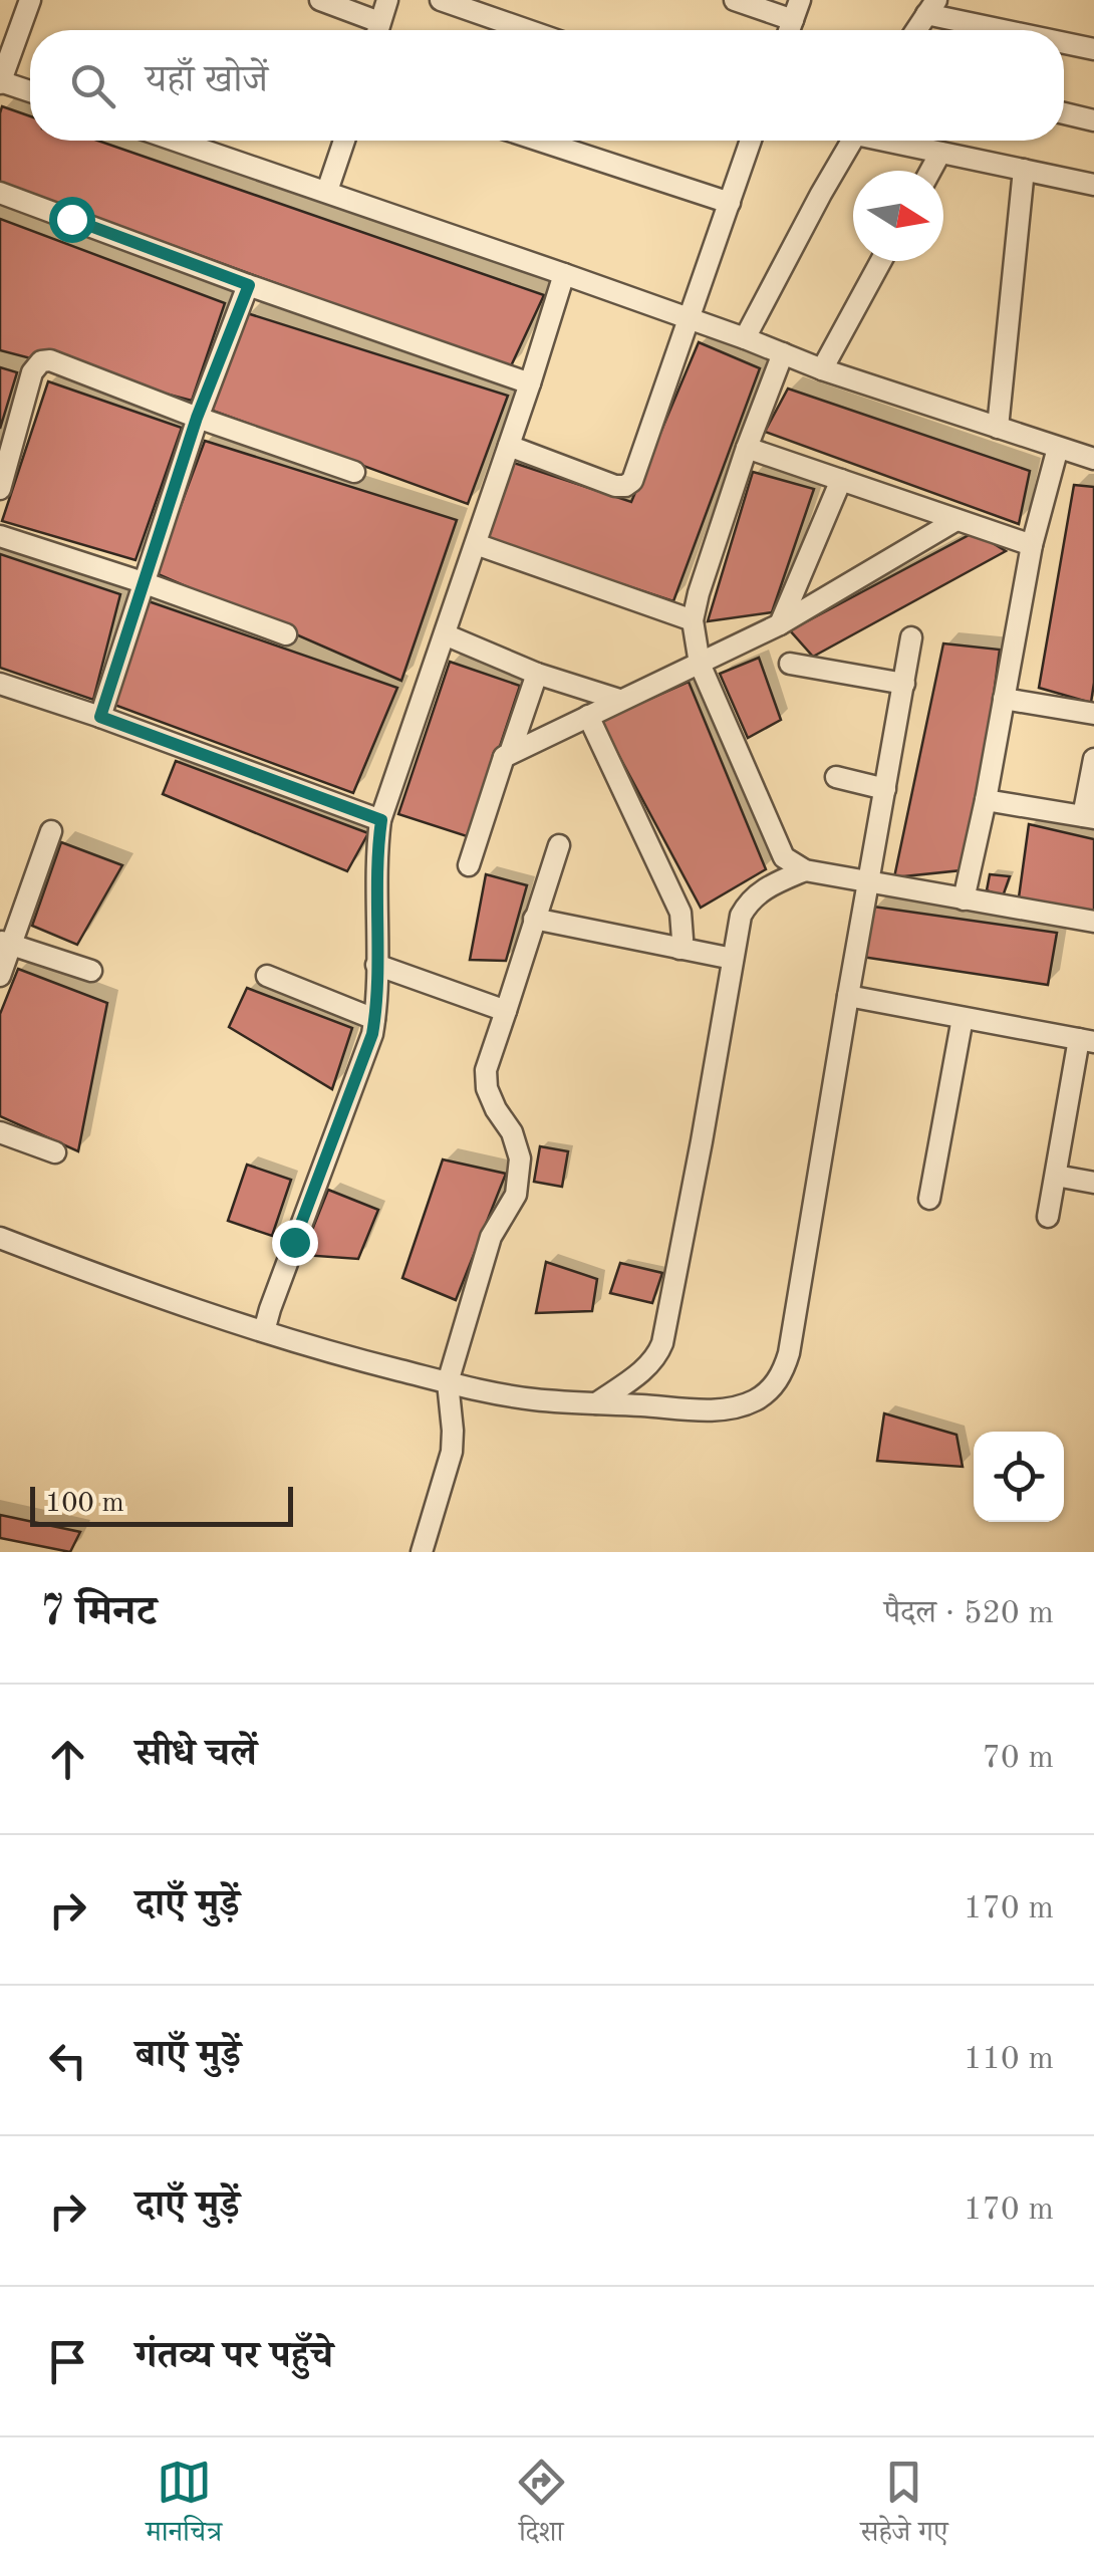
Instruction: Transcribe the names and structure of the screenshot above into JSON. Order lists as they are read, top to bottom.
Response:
{
  "scale_bar": "100 m",
  "north": "right",
  "page": {
    "search": "यहाँ खोजें",
    "scale": "100 m",
    "heading": ["7 मिनट", "पैदल · 520 m"],
    "list": [
      ["सीधे चलें", "70 m"],
      ["दाएँ मुड़ें", "170 m"],
      ["बाएँ मुड़ें", "110 m"],
      ["दाएँ मुड़ें", "170 m"],
      "गंतव्य पर पहुँचे"
    ],
    "nav": ["मानचित्र", "दिशा", "सहेजे गए"]
  }
}
